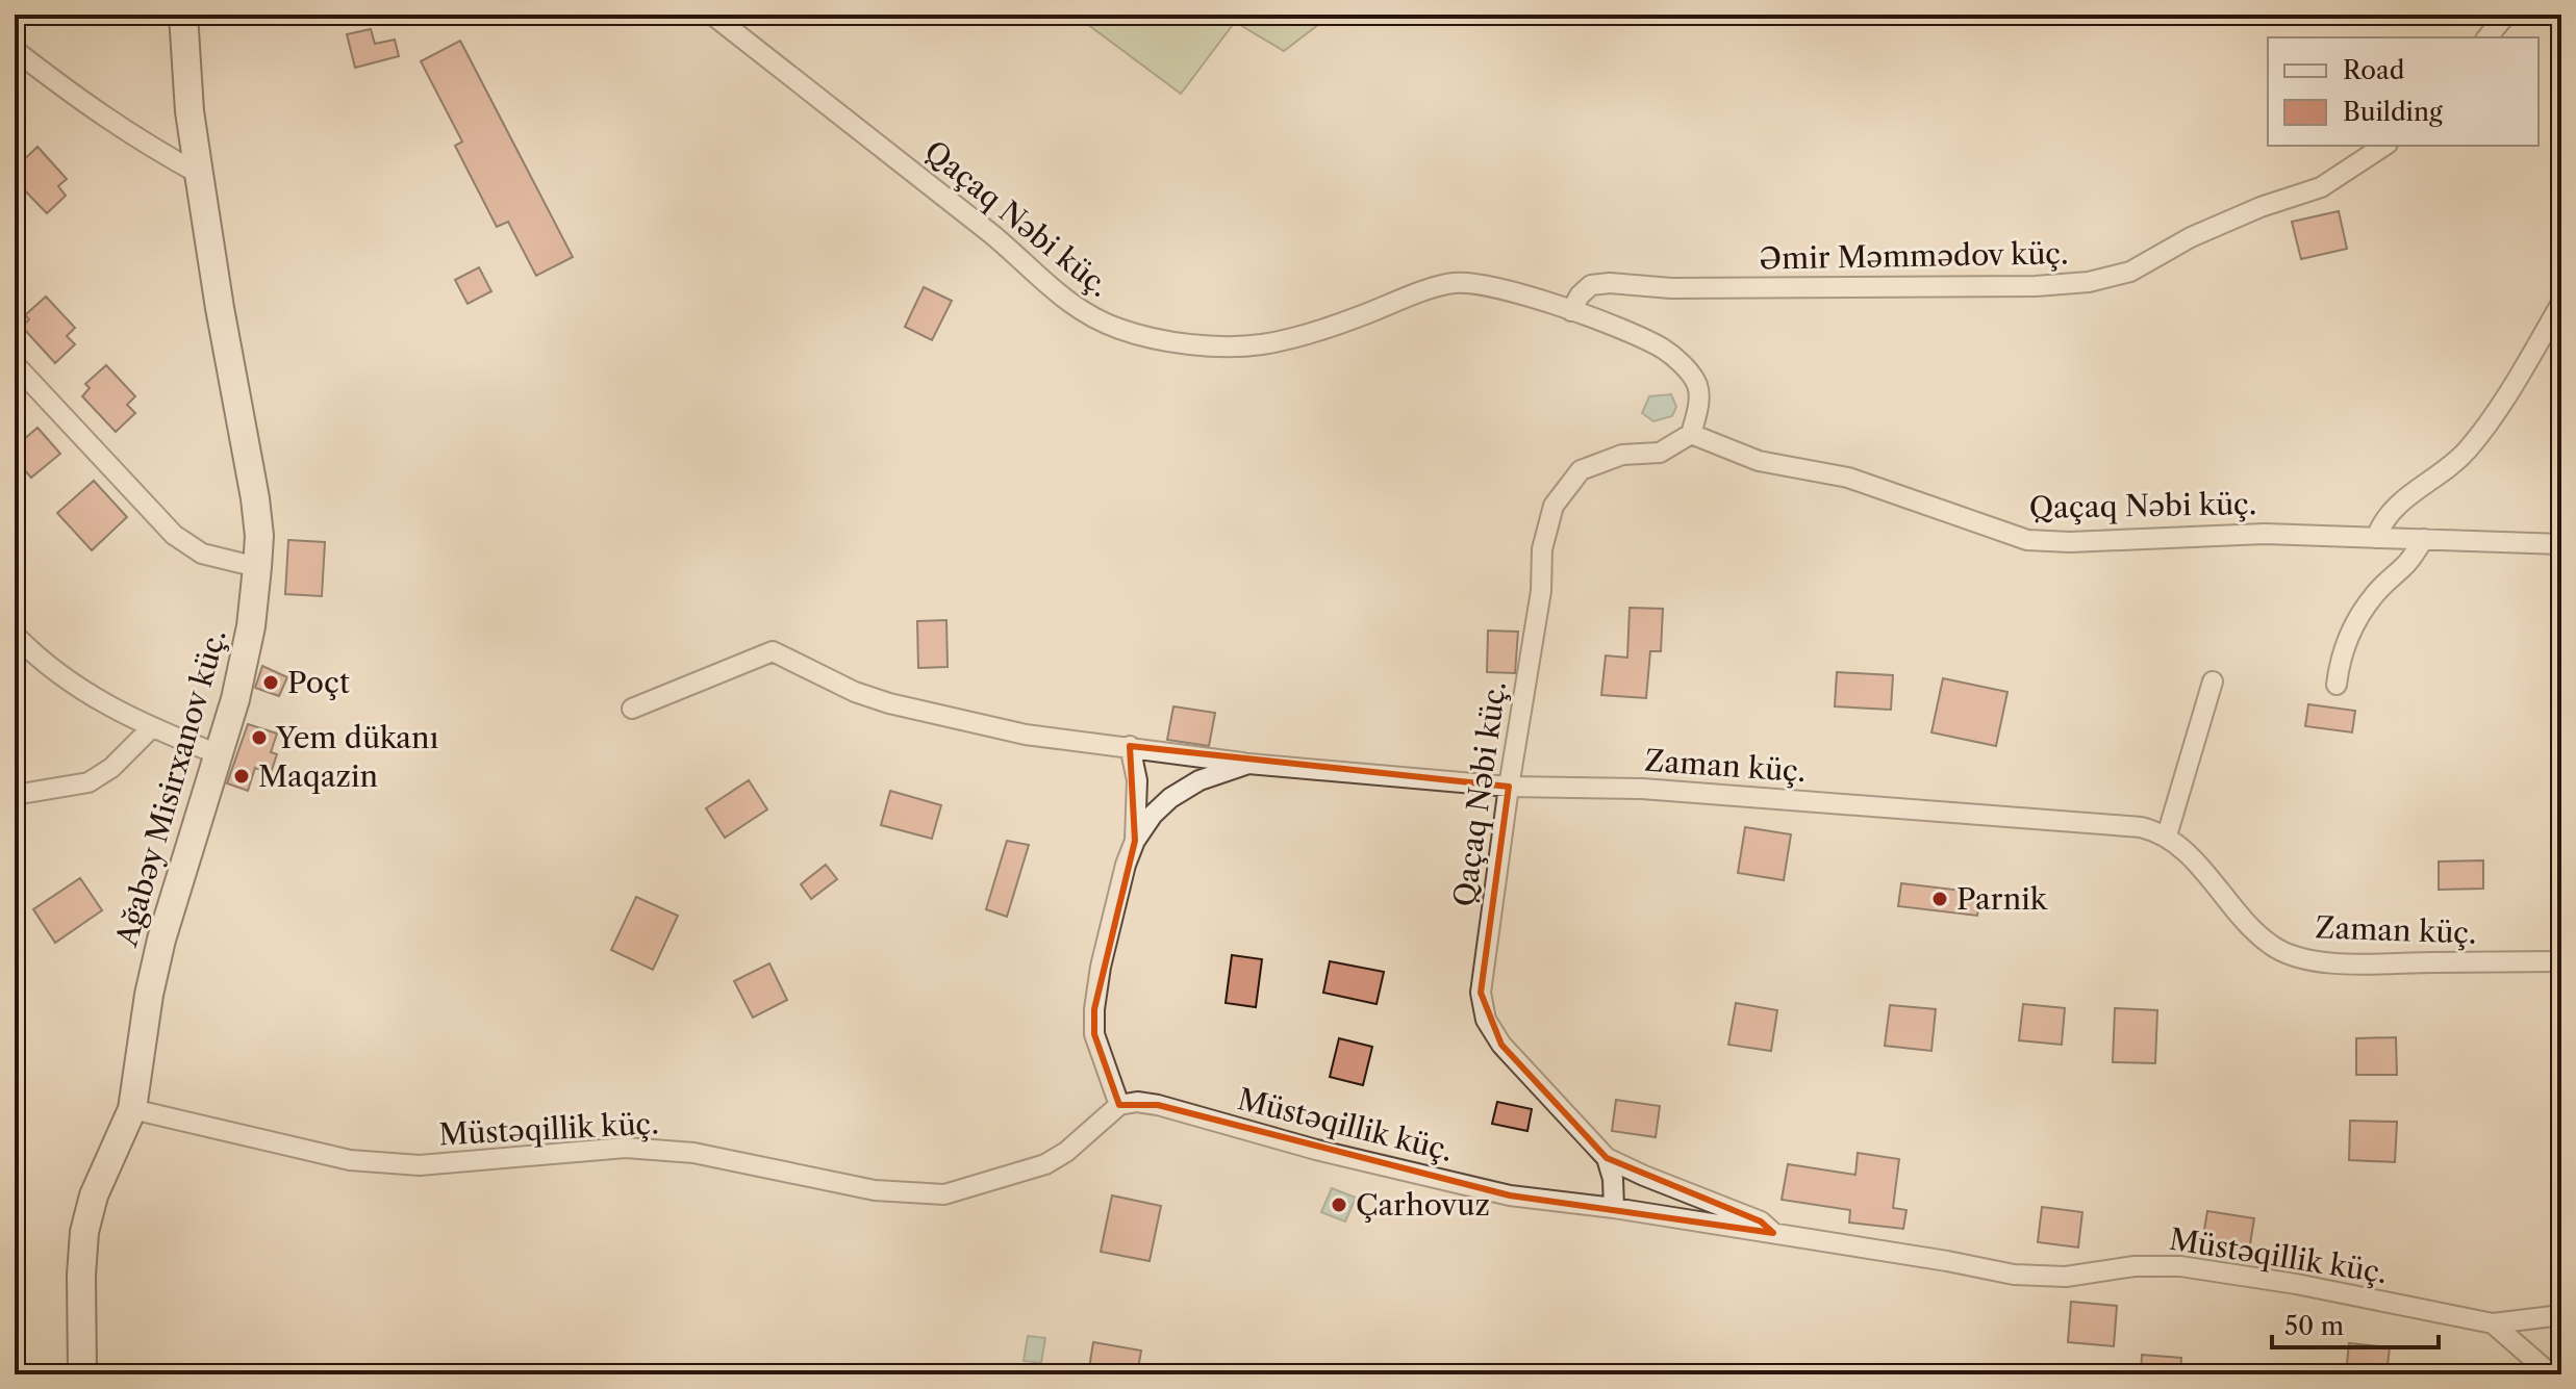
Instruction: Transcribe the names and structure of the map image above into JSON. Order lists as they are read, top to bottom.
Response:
{
  "streets": {
    "street": [
      "Qaçaq Nəbi küç.",
      "Əmir Məmmədov küç.",
      "Zaman küç.",
      "Ağabəy Misirxanov küç.",
      "Müstəqillik küç."
    ]
  },
  "crossings": [
    ["Qaçaq Nəbi küç.", "Əmir Məmmədov küç."],
    ["Qaçaq Nəbi küç.", "Zaman küç."],
    ["Zaman küç.", "Müstəqillik küç."],
    ["Ağabəy Misirxanov küç.", "Müstəqillik küç."]
  ],
  "places": [
    "Poçt",
    "Yem dükanı",
    "Maqazin",
    "Parnik",
    "Çarhovuz"
  ],
  "legend": ["Road", "Building"],
  "scale_bar": "50 m"
}
